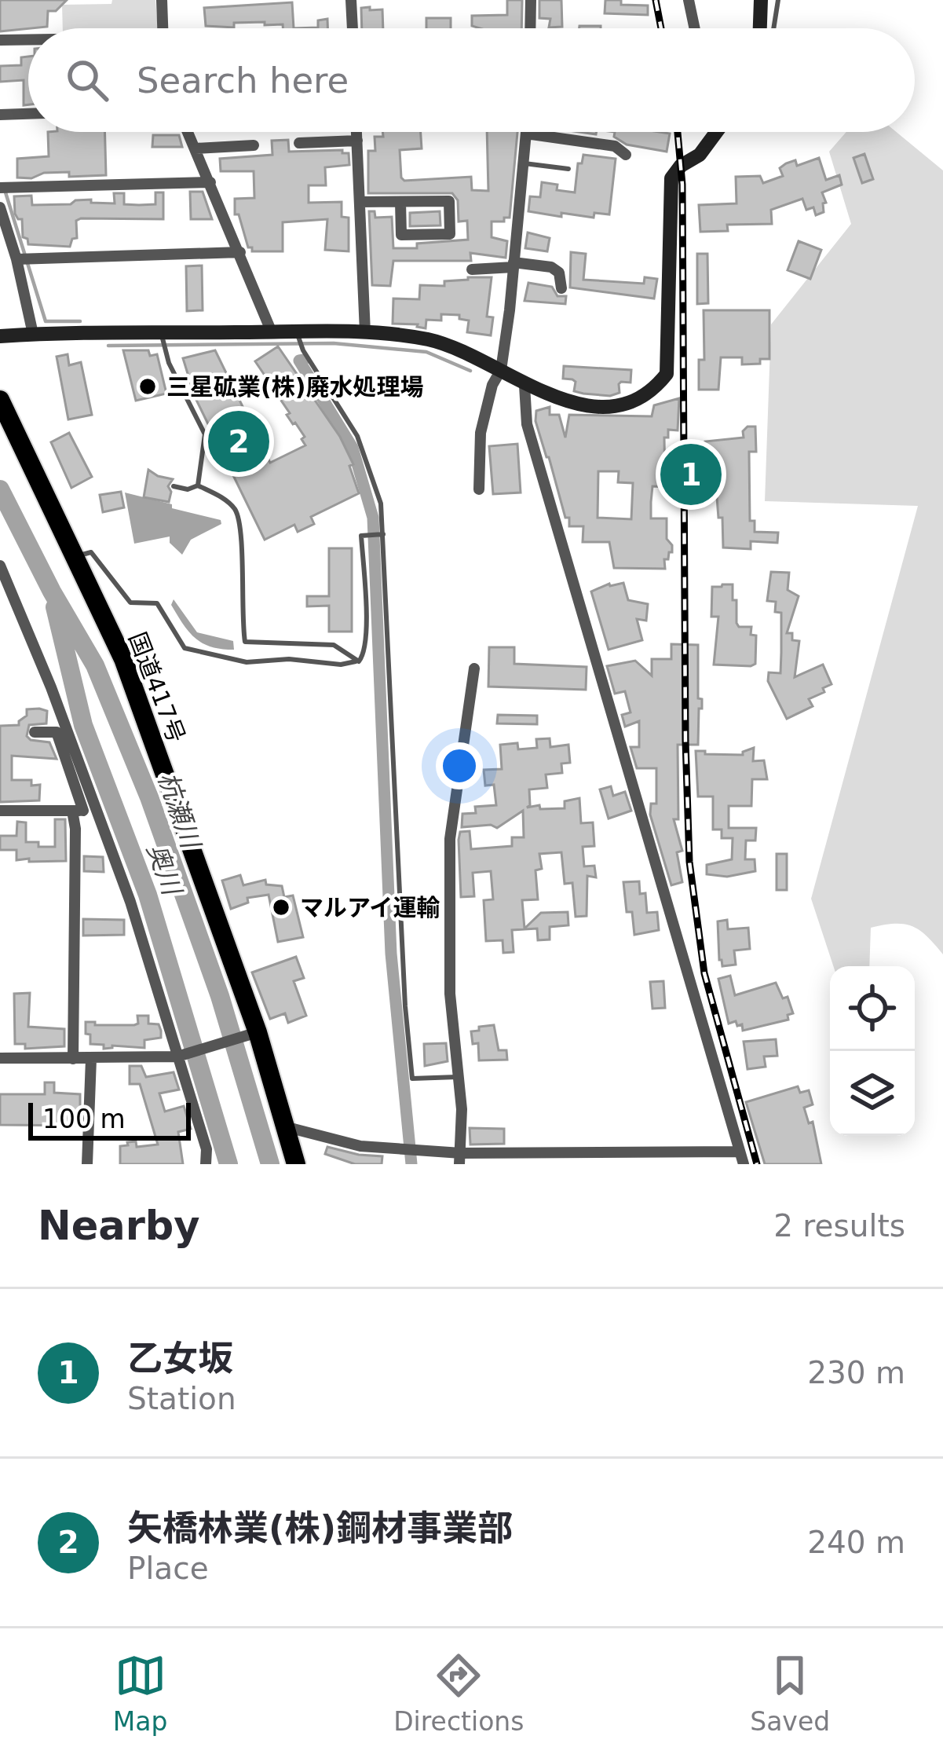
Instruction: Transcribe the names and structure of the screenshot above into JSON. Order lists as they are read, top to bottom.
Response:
{
  "streets": {
    "highway": ["国道417号"]
  },
  "water": ["杭瀬川", "奥川"],
  "places": ["三星砿業(株)廃水処理場", "マルアイ運輸"],
  "scale_bar": "100 m",
  "page": {
    "search": "Search here",
    "pins": ["2", "1"],
    "scale": "100 m",
    "heading": ["Nearby", "2 results"],
    "list": [
      {
        "mark": "1",
        "name": "乙女坂",
        "note": "Station",
        "value": "230 m"
      },
      {
        "mark": "2",
        "name": "矢橋林業(株)鋼材事業部",
        "note": "Place",
        "value": "240 m"
      }
    ],
    "nav": ["Map", "Directions", "Saved"]
  }
}
